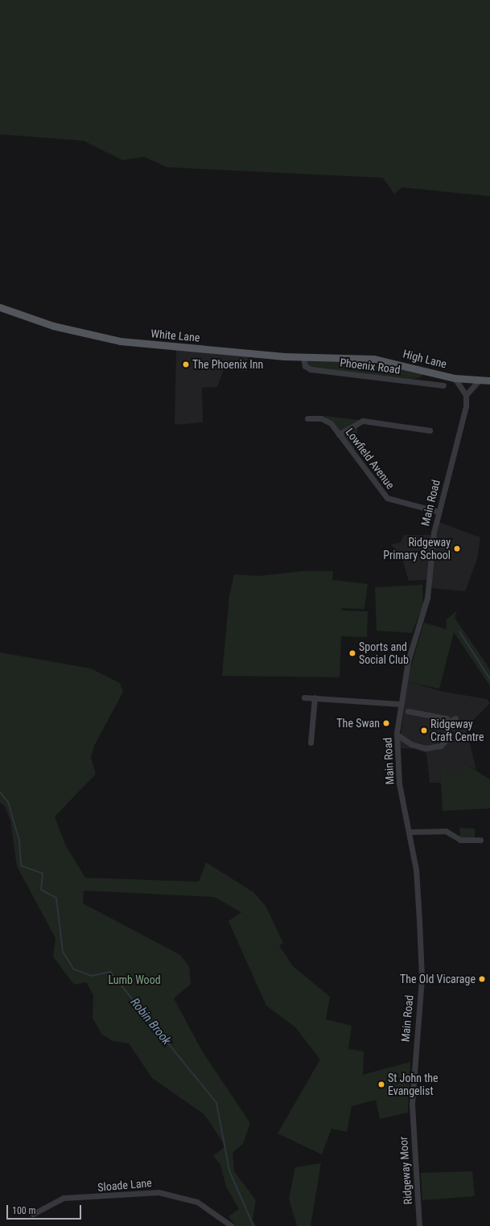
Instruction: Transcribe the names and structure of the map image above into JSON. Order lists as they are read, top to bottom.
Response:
{
  "streets": {
    "main road": ["White Lane", "High Lane"],
    "street": [
      "Phoenix Road",
      "Lowfield Avenue",
      "Main Road",
      "Ridgeway Moor",
      "Sloade Lane"
    ]
  },
  "crossings": [
    ["White Lane", "High Lane"],
    ["White Lane", "Phoenix Road"],
    ["Lowfield Avenue", "Main Road"],
    ["Main Road", "Ridgeway Moor"]
  ],
  "water": ["Robin Brook"],
  "parks": ["Lumb Wood"],
  "places": [
    "The Phoenix Inn",
    "Ridgeway Primary School",
    "Sports and Social Club",
    "The Swan",
    "Ridgeway Craft Centre",
    "The Old Vicarage",
    "St John the Evangelist"
  ],
  "scale_bar": "100 m"
}
